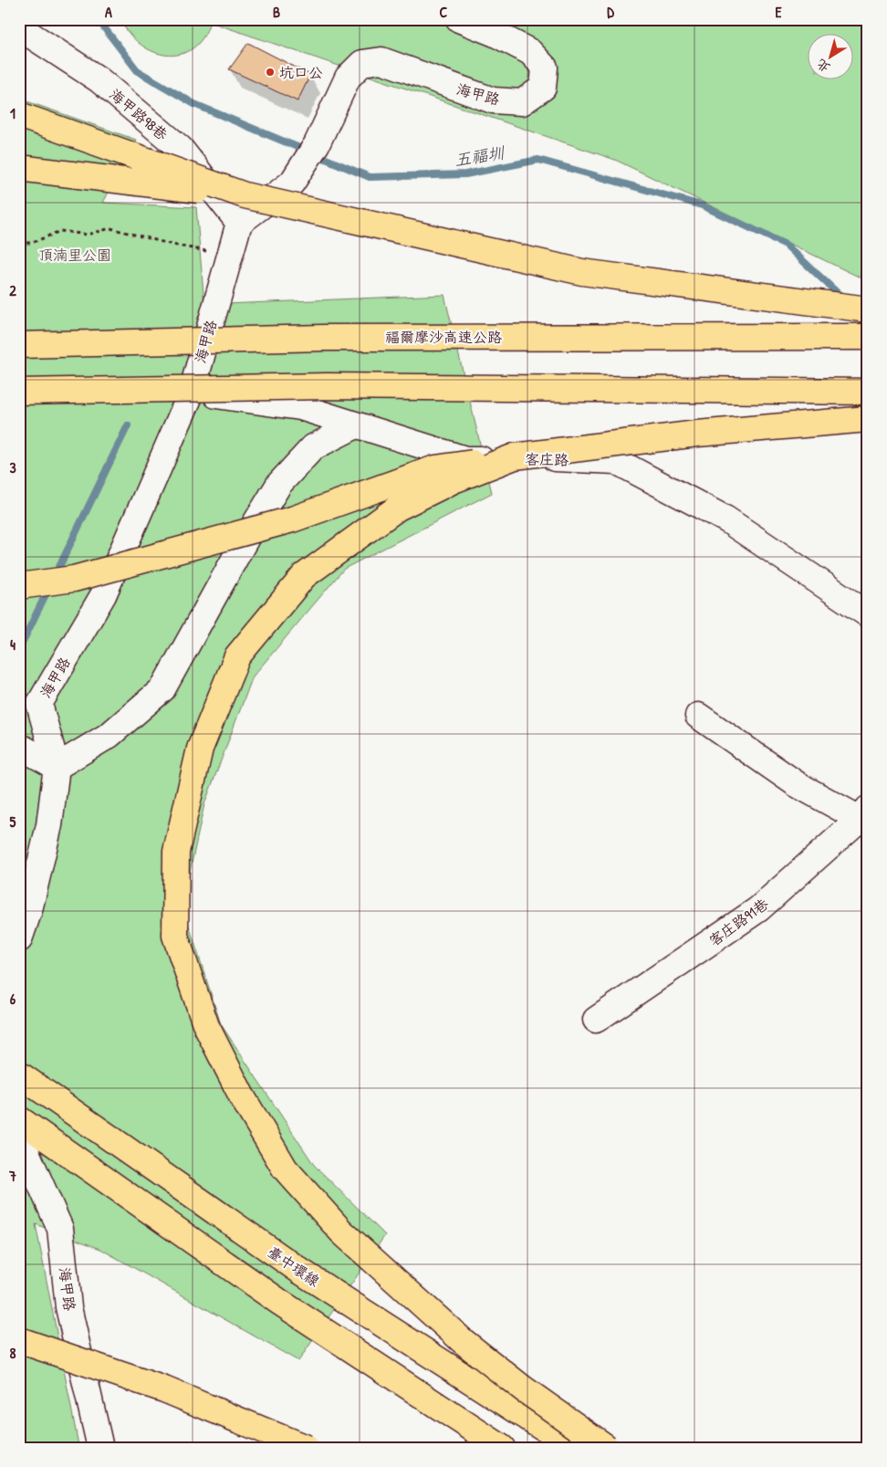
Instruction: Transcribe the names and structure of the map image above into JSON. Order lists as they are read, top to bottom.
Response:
{
  "streets": {
    "highway": ["福爾摩沙高速公路", "臺中環線"],
    "street": [
      "海甲路",
      "海甲路98巷",
      "客庄路",
      "客庄路91巷"
    ]
  },
  "crossings": [
    ["海甲路", "海甲路98巷"],
    ["海甲路", "客庄路"]
  ],
  "water": ["五福圳"],
  "parks": ["頂湳里公園"],
  "places": ["坑口公"],
  "north": "bottom left",
  "grid": {
    "columns": [
      "A",
      "B",
      "C",
      "D",
      "E"
    ],
    "rows": [
      "1",
      "2",
      "3",
      "4",
      "5",
      "6",
      "7",
      "8"
    ]
  }
}
